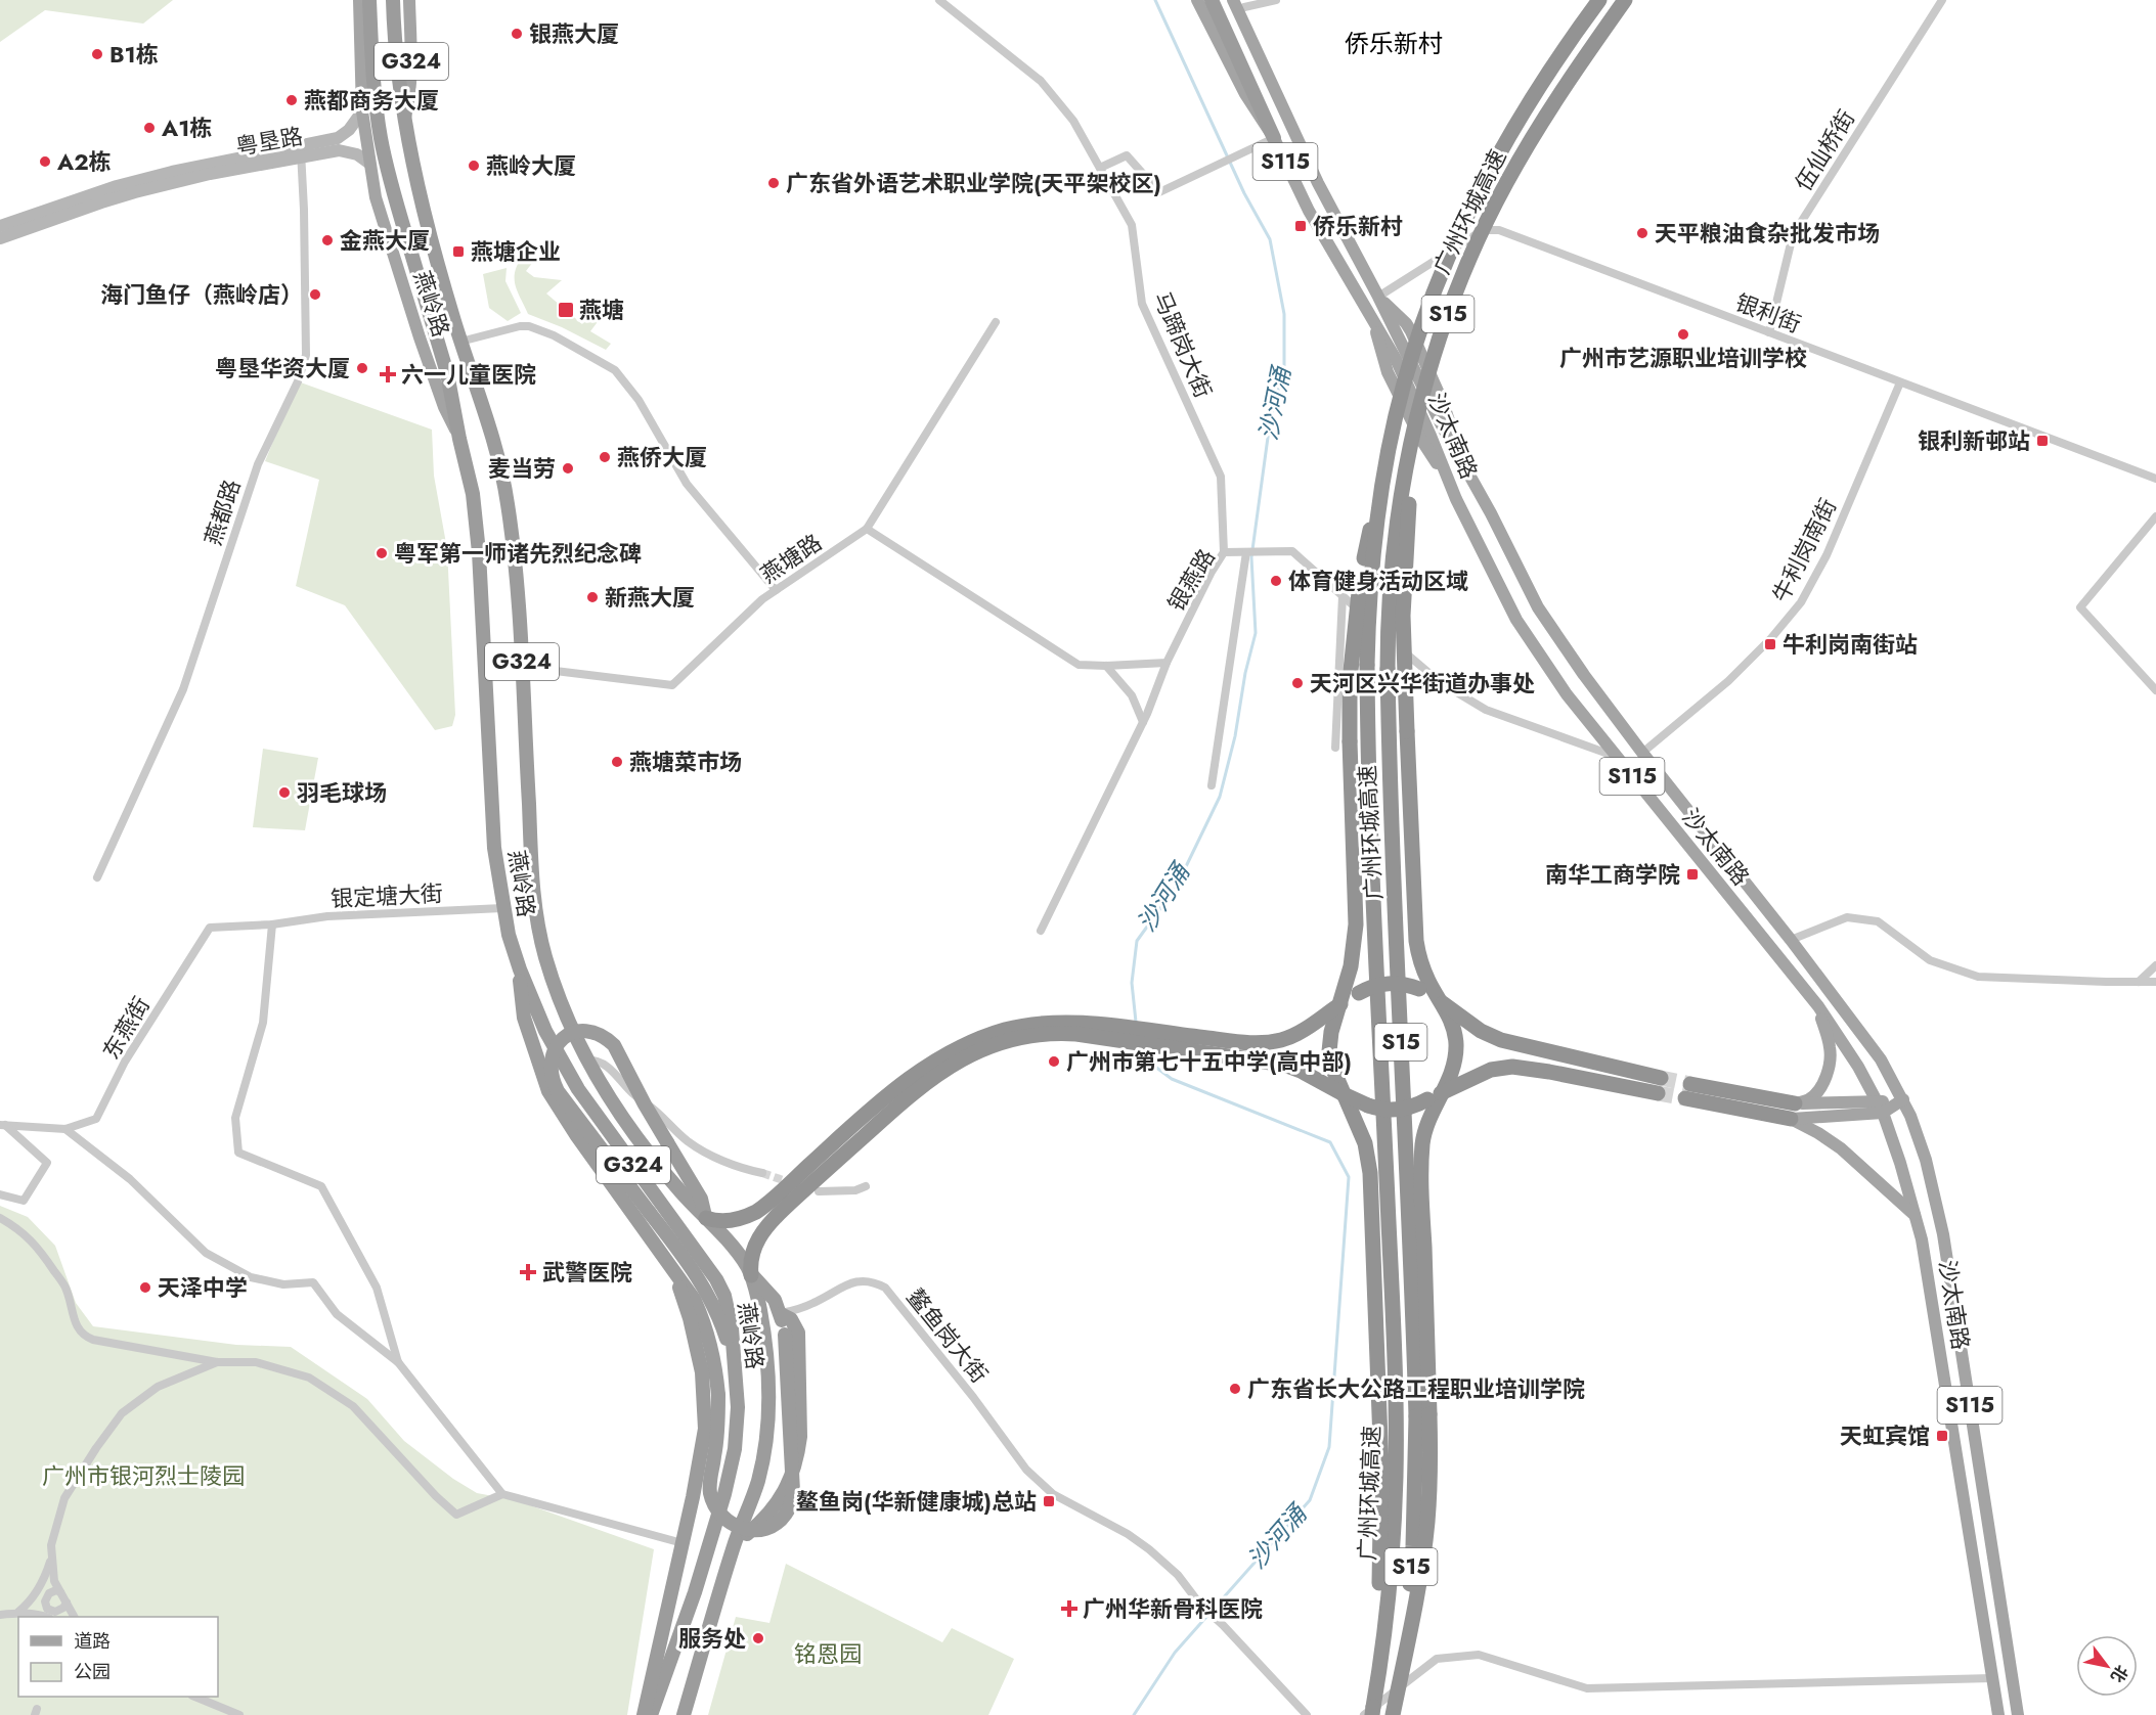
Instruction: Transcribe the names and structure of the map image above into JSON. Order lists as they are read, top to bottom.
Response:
{
  "streets": {
    "highway": [
      "G324",
      "广州环城高速",
      "燕岭路",
      "S15"
    ],
    "main road": ["粤垦路", "S115", "沙太南路"],
    "street": [
      "伍仙桥街",
      "银利街",
      "马蹄岗大街",
      "燕都路",
      "牛利岗南街",
      "燕塘路",
      "银燕路",
      "银定塘大街",
      "东燕街",
      "鳌鱼岗大街"
    ]
  },
  "crossings": [
    ["粤垦路", "燕岭路"],
    ["粤垦路", "燕都路"],
    ["伍仙桥街", "银利街"],
    ["S115", "银利街"],
    ["S115", "沙太南路"],
    ["燕岭路", "燕塘路"],
    ["燕岭路", "银定塘大街"],
    ["银利街", "沙太南路"],
    ["银利街", "牛利岗南街"],
    ["马蹄岗大街", "银燕路"],
    ["沙太南路", "牛利岗南街"],
    ["沙太南路", "银燕路"],
    ["银定塘大街", "东燕街"]
  ],
  "districts": ["侨乐新村"],
  "water": ["沙河涌"],
  "parks": ["广州市银河烈士陵园", "铭恩园"],
  "places": {
    "other": [
      "银燕大厦",
      "B1栋",
      "燕都商务大厦",
      "A1栋",
      "A2栋",
      "燕岭大厦",
      "广东省外语艺术职业学院(天平架校区)",
      "天平粮油食杂批发市场",
      "金燕大厦",
      "海门鱼仔（燕岭店）",
      "广州市艺源职业培训学校",
      "粤垦华资大厦",
      "燕侨大厦",
      "麦当劳",
      "粤军第一师诸先烈纪念碑",
      "体育健身活动区域",
      "新燕大厦",
      "天河区兴华街道办事处",
      "燕塘菜市场",
      "羽毛球场",
      "广州市第七十五中学(高中部)",
      "天泽中学",
      "广东省长大公路工程职业培训学院",
      "服务处"
    ],
    "transit": [
      "侨乐新村",
      "燕塘企业",
      "燕塘",
      "银利新邨站",
      "牛利岗南街站",
      "南华工商学院",
      "天虹宾馆",
      "鳌鱼岗(华新健康城)总站"
    ],
    "health": ["六一儿童医院", "武警医院", "广州华新骨科医院"]
  },
  "legend": ["道路", "公园"],
  "north": "bottom right"
}
